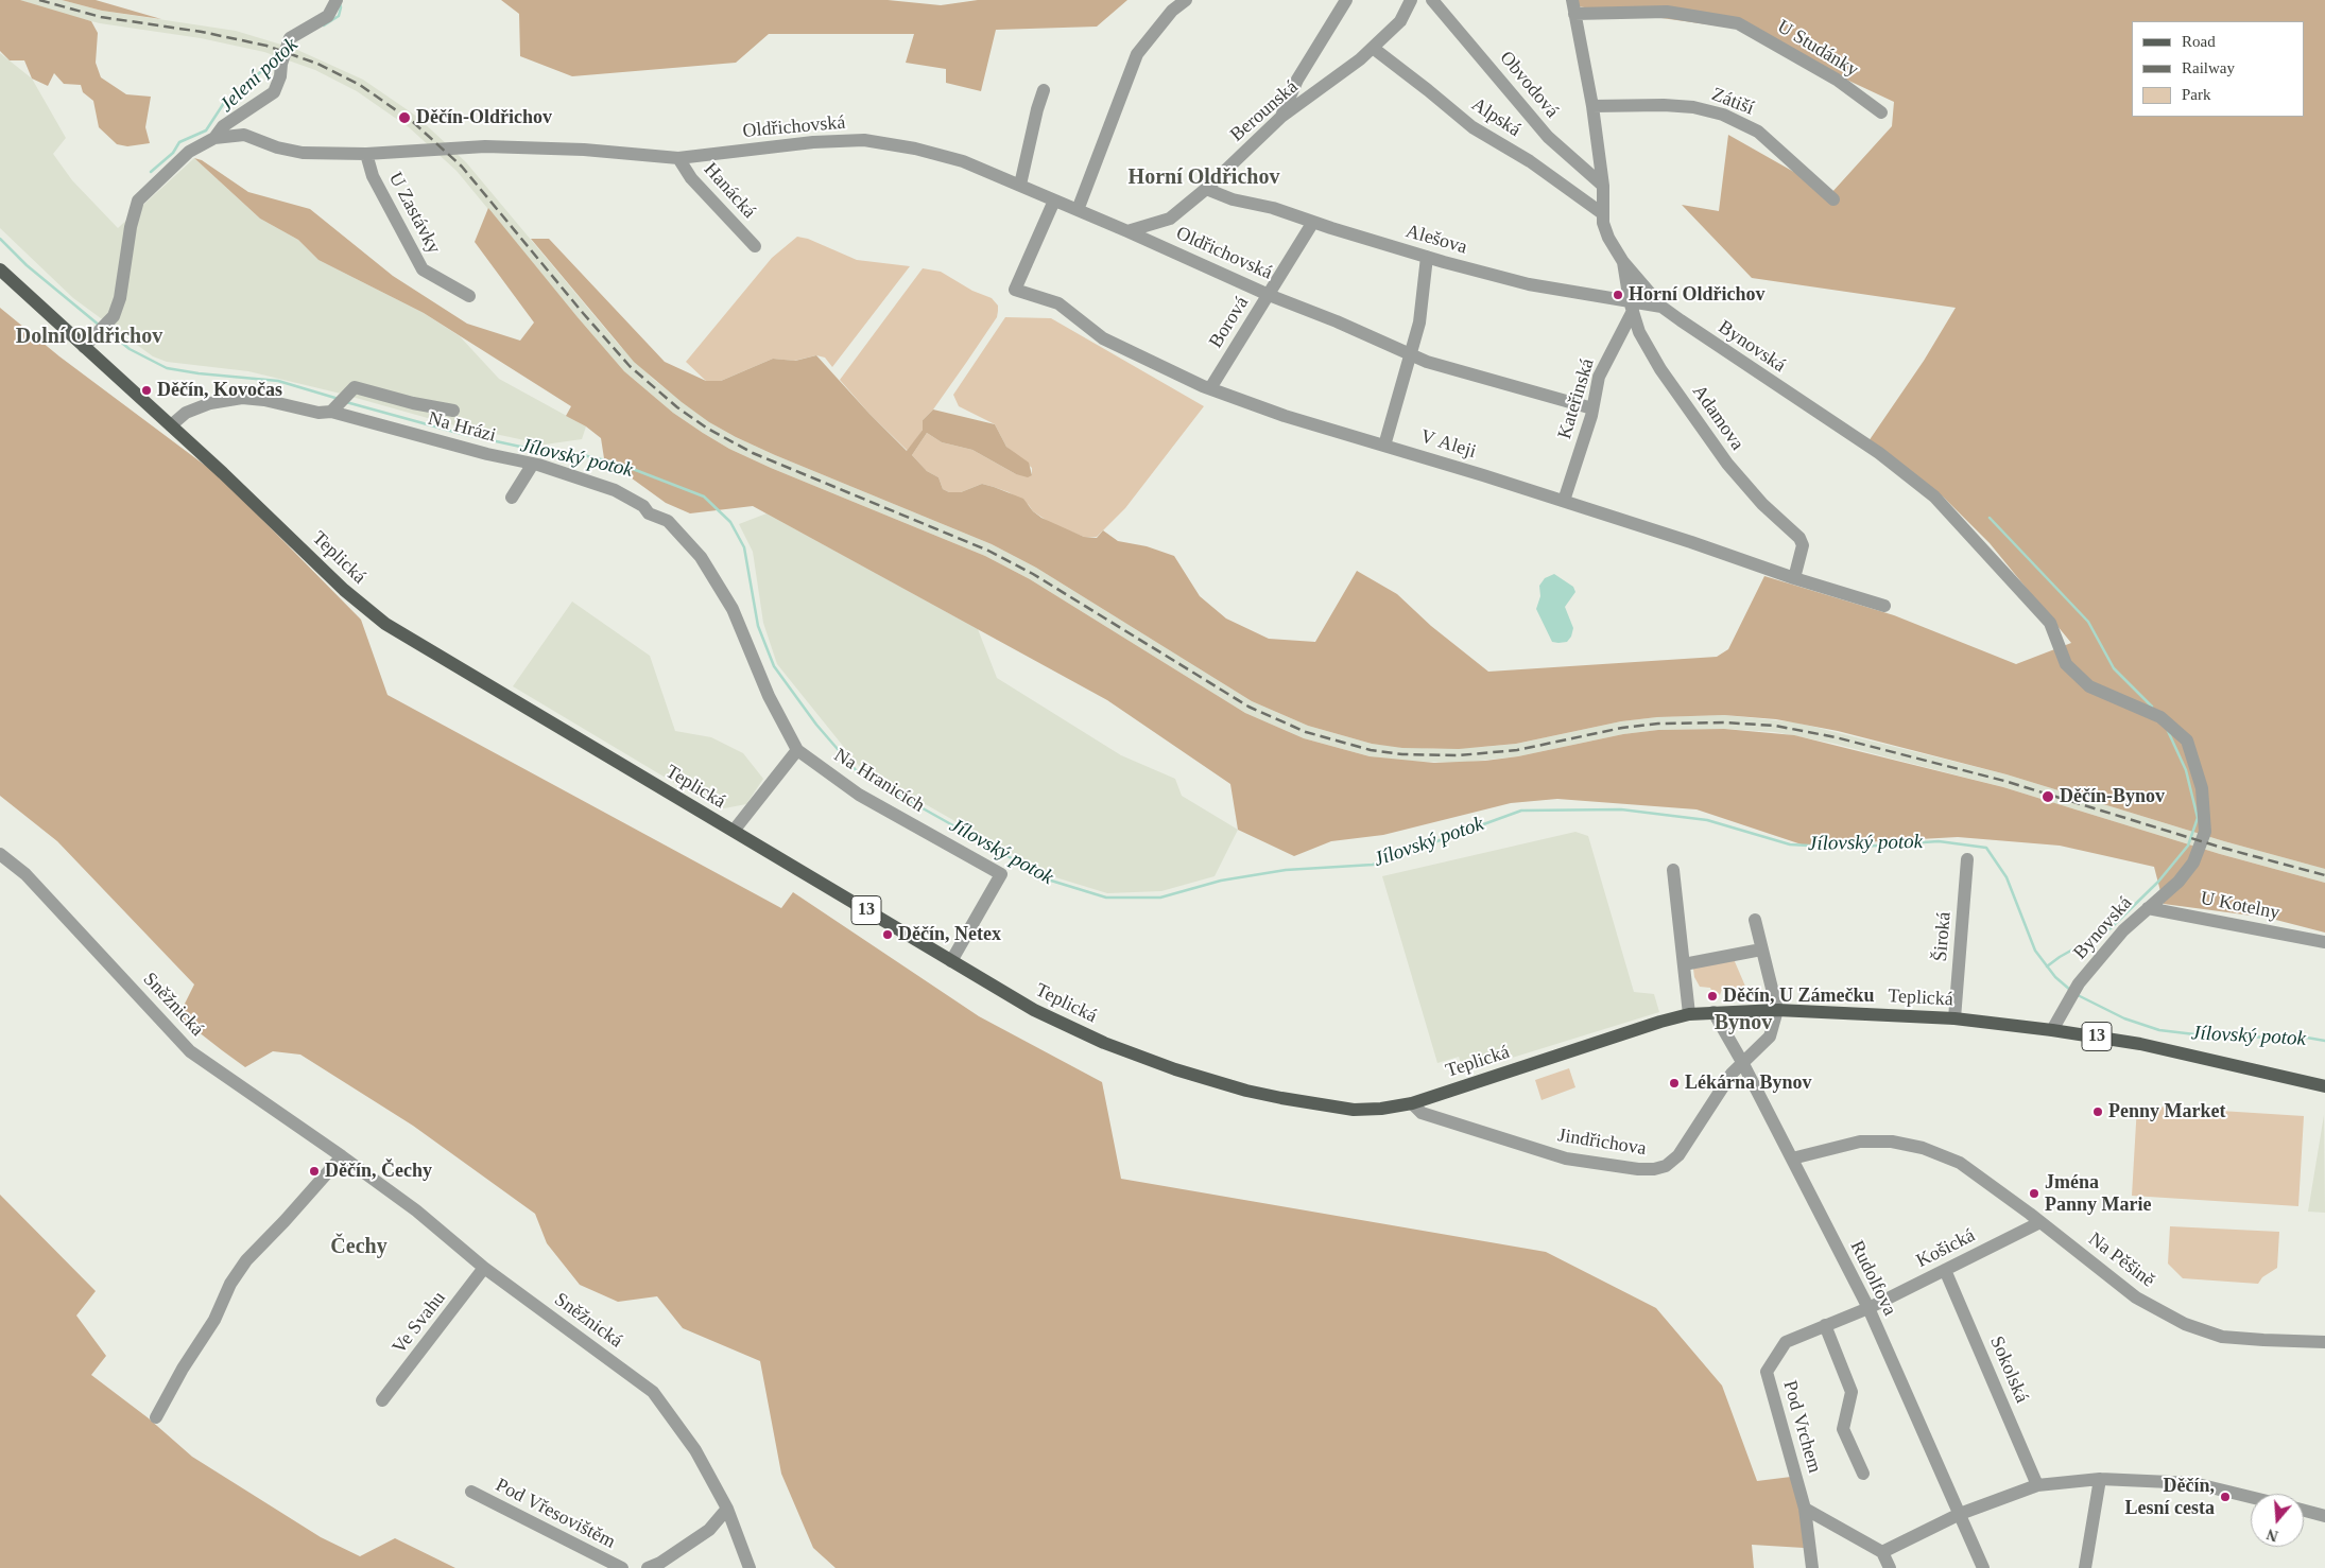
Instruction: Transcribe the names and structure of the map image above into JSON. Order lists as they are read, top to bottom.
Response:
{
  "streets": {
    "main road": ["Teplická", "13"],
    "street": [
      "U Studánky",
      "Obvodová",
      "Zátiší",
      "Berounská",
      "Alpská",
      "Oldřichovská",
      "Hanácká",
      "U Zastávky",
      "Alešova",
      "Borová",
      "Bynovská",
      "Kateřinská",
      "Adamova",
      "Na Hrázi",
      "V Aleji",
      "Na Hranicích",
      "U Kotelny",
      "Široká",
      "Sněžnická",
      "Jindřichova",
      "Košická",
      "Na Pěšině",
      "Rudolfova",
      "Ve Svahu",
      "Sokolská",
      "Pod Vrchem",
      "Pod Vřesovištěm"
    ]
  },
  "crossings": [
    ["U Studánky", "Bynovská"],
    ["Obvodová", "Bynovská"],
    ["Zátiší", "Bynovská"],
    ["Berounská", "Alpská"],
    ["Berounská", "Oldřichovská"],
    ["Berounská", "Alešova"],
    ["Alpská", "Bynovská"],
    ["Oldřichovská", "Hanácká"],
    ["Oldřichovská", "U Zastávky"],
    ["Oldřichovská", "Borová"],
    ["Oldřichovská", "Kateřinská"],
    ["Oldřichovská", "V Aleji"],
    ["Oldřichovská", "Teplická"],
    ["Alešova", "Borová"],
    ["Alešova", "Bynovská"],
    ["Alešova", "Kateřinská"],
    ["Alešova", "Adamova"],
    ["Borová", "V Aleji"],
    ["Bynovská", "Adamova"],
    ["Bynovská", "Teplická"],
    ["Bynovská", "U Kotelny"],
    ["Kateřinská", "Adamova"],
    ["Kateřinská", "V Aleji"],
    ["Adamova", "V Aleji"],
    ["Na Hrázi", "Teplická"],
    ["Na Hrázi", "Na Hranicích"],
    ["Teplická", "Na Hranicích"],
    ["Teplická", "Široká"],
    ["Teplická", "Jindřichova"],
    ["Teplická", "Rudolfova"],
    ["Sněžnická", "Ve Svahu"],
    ["Jindřichova", "Rudolfova"],
    ["Košická", "Na Pěšině"],
    ["Košická", "Rudolfova"],
    ["Košická", "Sokolská"],
    ["Košická", "Pod Vrchem"],
    ["Na Pěšině", "Rudolfova"],
    ["Rudolfova", "Pod Vrchem"]
  ],
  "districts": [
    "Horní Oldřichov",
    "Dolní Oldřichov",
    "Bynov",
    "Čechy"
  ],
  "water": ["Jelení potok", "Jílovský potok"],
  "places": [
    "Děčín-Oldřichov",
    "Horní Oldřichov",
    "Děčín, Kovočas",
    "Děčín-Bynov",
    "Děčín, Netex",
    "Děčín, U Zámečku",
    "Lékárna Bynov",
    "Penny Market",
    "Děčín, Čechy",
    "Jména Panny Marie",
    "Děčín, Lesní cesta"
  ],
  "legend": ["Road", "Railway", "Park"],
  "north": "bottom"
}
